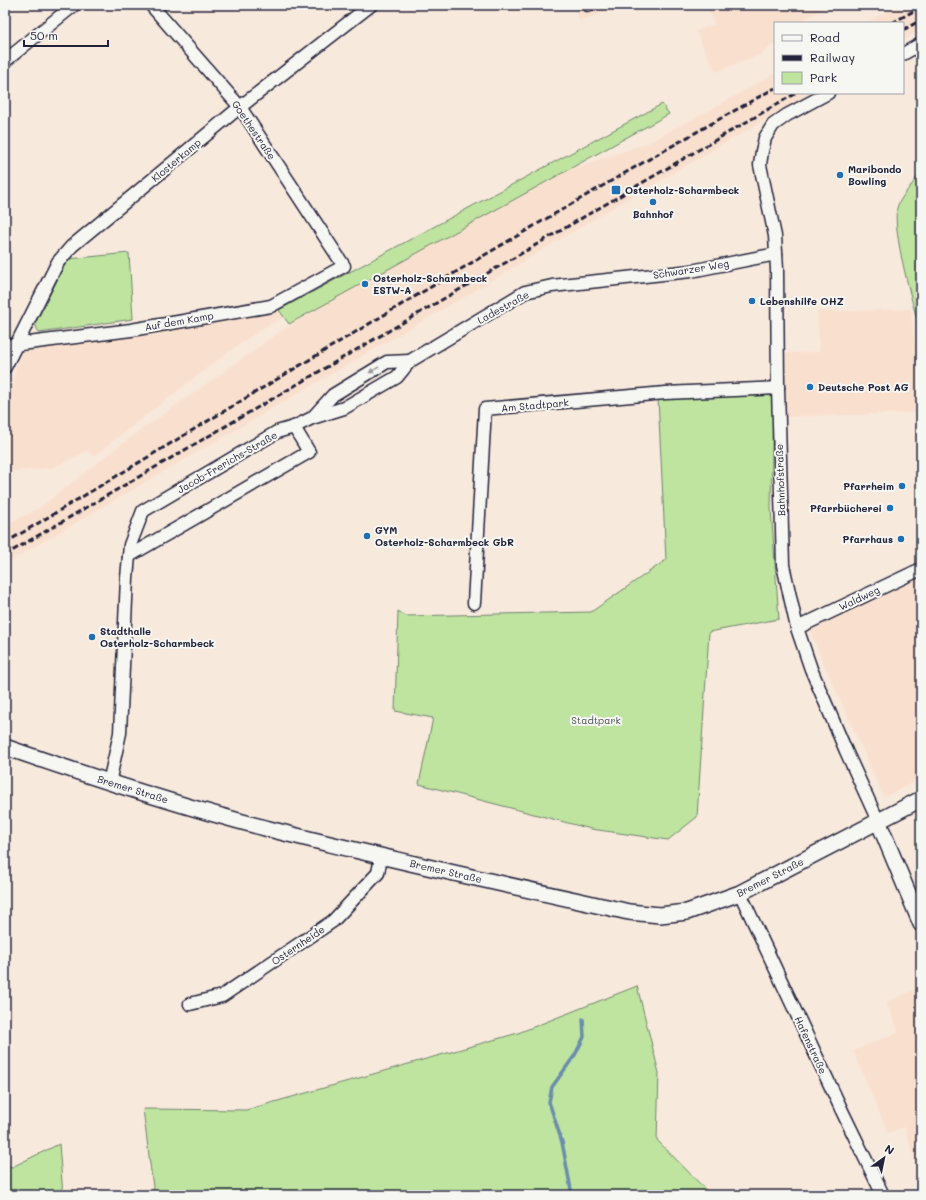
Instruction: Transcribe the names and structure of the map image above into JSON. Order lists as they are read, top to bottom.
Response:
{
  "streets": {
    "street": [
      "Goethestraße",
      "Klosterkamp",
      "Schwarzer Weg",
      "Ladestraße",
      "Auf dem Kamp",
      "Am Stadtpark",
      "Jacob-Frerichs-Straße",
      "Bahnhofstraße",
      "Waldweg",
      "Bremer Straße",
      "Osternheide",
      "Hafenstraße"
    ]
  },
  "crossings": [
    ["Goethestraße", "Klosterkamp"],
    ["Goethestraße", "Auf dem Kamp"],
    ["Klosterkamp", "Auf dem Kamp"],
    ["Schwarzer Weg", "Ladestraße"],
    ["Schwarzer Weg", "Bahnhofstraße"],
    ["Ladestraße", "Jacob-Frerichs-Straße"],
    ["Am Stadtpark", "Bahnhofstraße"],
    ["Jacob-Frerichs-Straße", "Bremer Straße"],
    ["Bahnhofstraße", "Waldweg"],
    ["Bahnhofstraße", "Bremer Straße"],
    ["Bremer Straße", "Osternheide"],
    ["Bremer Straße", "Hafenstraße"]
  ],
  "parks": ["Stadtpark"],
  "places": {
    "other": [
      "Maribondo Bowling",
      "Bahnhof",
      "Osterholz-Scharmbeck ESTW-A",
      "Lebenshilfe OHZ",
      "Deutsche Post AG",
      "Pfarrheim",
      "Pfarrbücherei",
      "GYM Osterholz-Scharmbeck GbR",
      "Pfarrhaus",
      "Stadthalle Osterholz-Scharmbeck"
    ],
    "transit": ["Osterholz-Scharmbeck"]
  },
  "legend": ["Road", "Railway", "Park"],
  "scale_bar": "50 m",
  "north": "top right"
}
